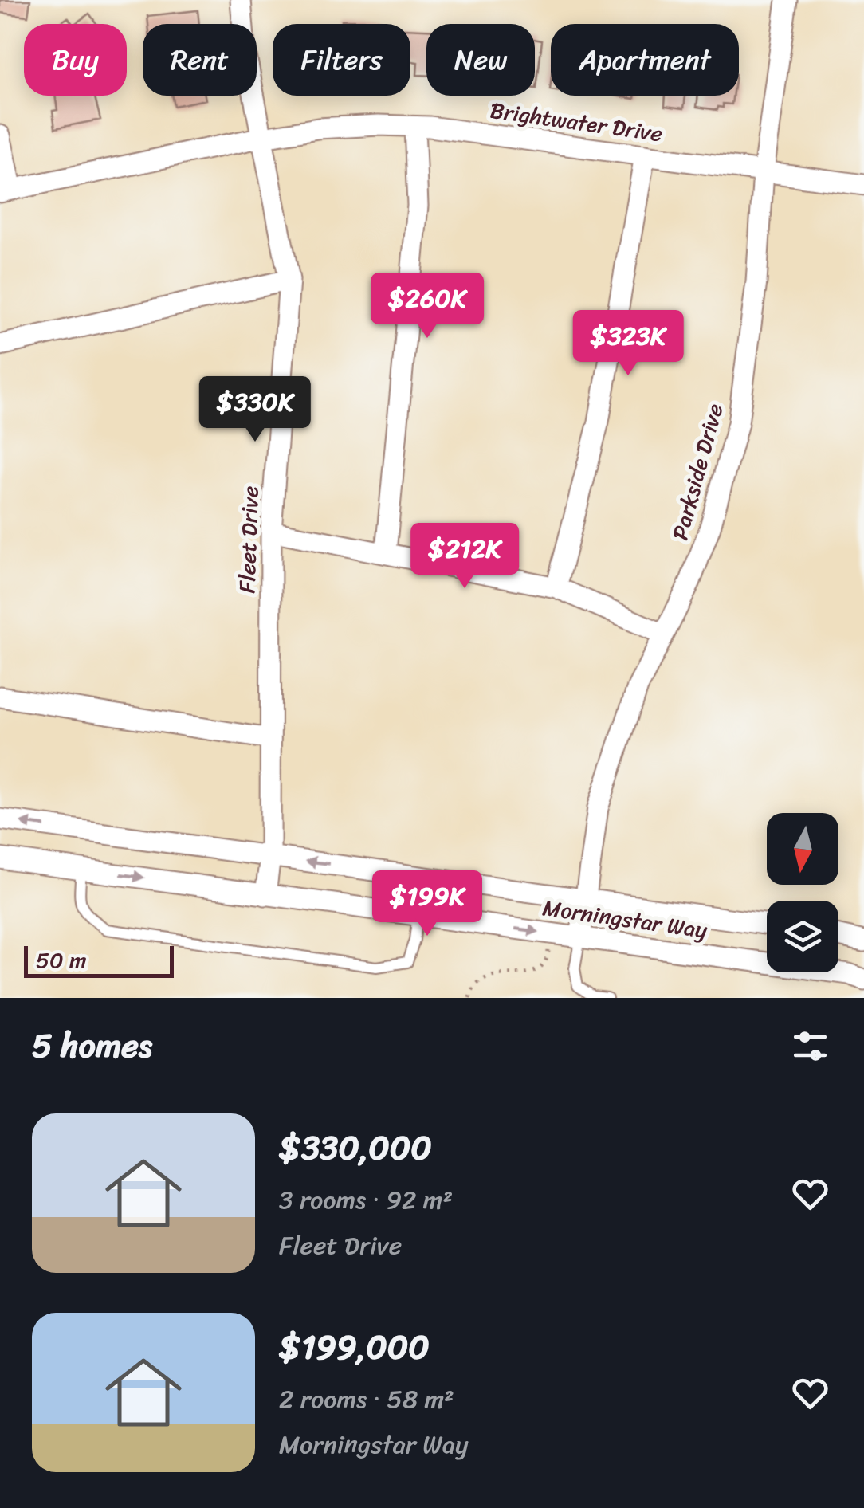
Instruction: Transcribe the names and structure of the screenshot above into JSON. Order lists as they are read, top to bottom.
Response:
{
  "streets": {
    "street": [
      "Brightwater Drive",
      "Parkside Drive",
      "Fleet Drive",
      "Morningstar Way"
    ]
  },
  "crossings": [
    ["Brightwater Drive", "Parkside Drive"],
    ["Brightwater Drive", "Fleet Drive"],
    ["Parkside Drive", "Morningstar Way"],
    ["Fleet Drive", "Morningstar Way"]
  ],
  "scale_bar": "50 m",
  "north": "bottom",
  "page": {
    "chip": [
      "Buy",
      "Rent",
      "Filters",
      "New",
      "Apartment"
    ],
    "price": [
      "$260K",
      "$323K",
      "$330K",
      "$212K",
      "$199K"
    ],
    "scale": "50 m",
    "heading": "5 homes",
    "list": [
      {
        "name": "$330,000",
        "note": "3 rooms · 92 m² · Fleet Drive"
      },
      {
        "name": "$199,000",
        "note": "2 rooms · 58 m² · Morningstar Way"
      }
    ]
  }
}
